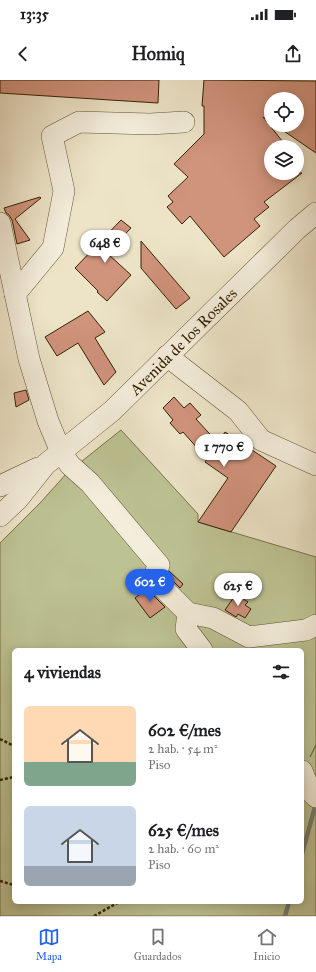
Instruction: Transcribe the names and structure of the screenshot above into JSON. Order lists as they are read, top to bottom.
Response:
{
  "streets": {
    "street": ["Avenida de los Rosales"]
  },
  "page": {
    "status": "13:35",
    "header": "Homiq",
    "price": [
      "648 €",
      "1 770 €",
      "602 €",
      "625 €"
    ],
    "heading": "4 viviendas",
    "list": [
      {
        "name": "602 €/mes",
        "note": "2 hab. · 54 m² · Piso"
      },
      {
        "name": "625 €/mes",
        "note": "2 hab. · 60 m² · Piso"
      }
    ],
    "tabs": ["Mapa", "Guardados", "Inicio"]
  }
}
